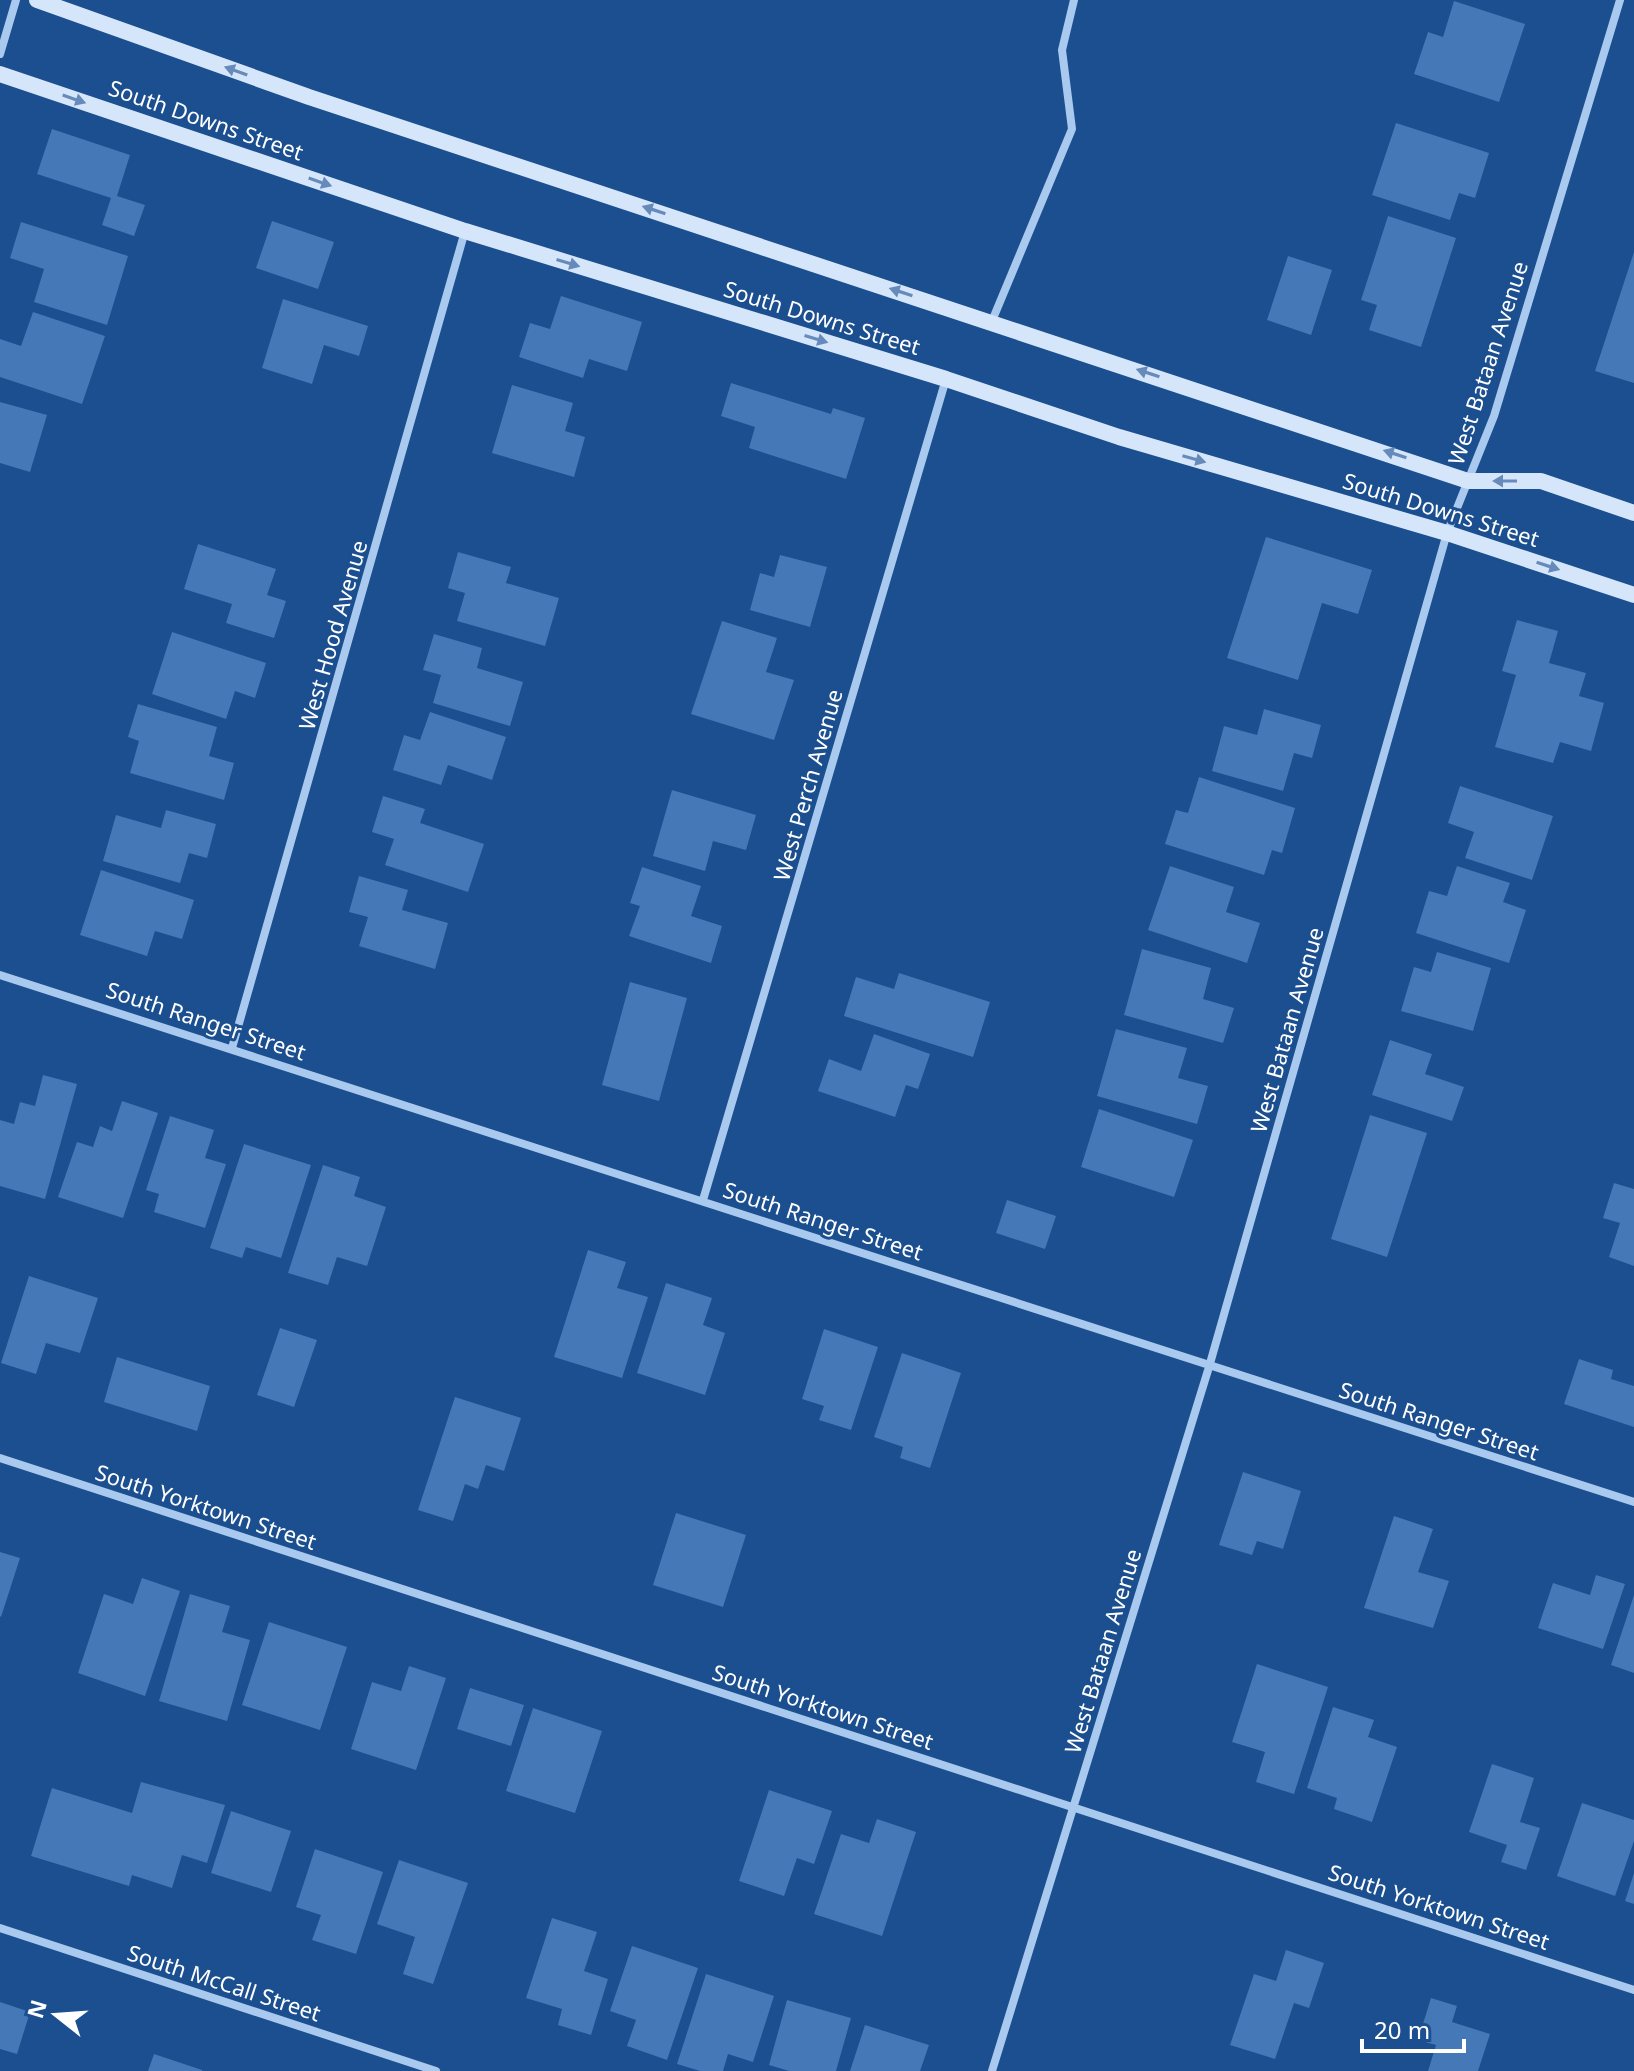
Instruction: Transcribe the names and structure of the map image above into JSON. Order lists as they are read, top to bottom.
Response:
{
  "streets": {
    "main road": ["South Downs Street"],
    "street": [
      "West Bataan Avenue",
      "West Hood Avenue",
      "West Perch Avenue",
      "South Ranger Street",
      "South Yorktown Street",
      "South McCall Street"
    ]
  },
  "crossings": [
    ["South Downs Street", "West Bataan Avenue"],
    ["South Downs Street", "West Hood Avenue"],
    ["South Downs Street", "West Perch Avenue"],
    ["West Bataan Avenue", "South Ranger Street"],
    ["West Bataan Avenue", "South Yorktown Street"],
    ["West Hood Avenue", "South Ranger Street"],
    ["West Perch Avenue", "South Ranger Street"]
  ],
  "scale_bar": "20 m",
  "north": "left"
}
